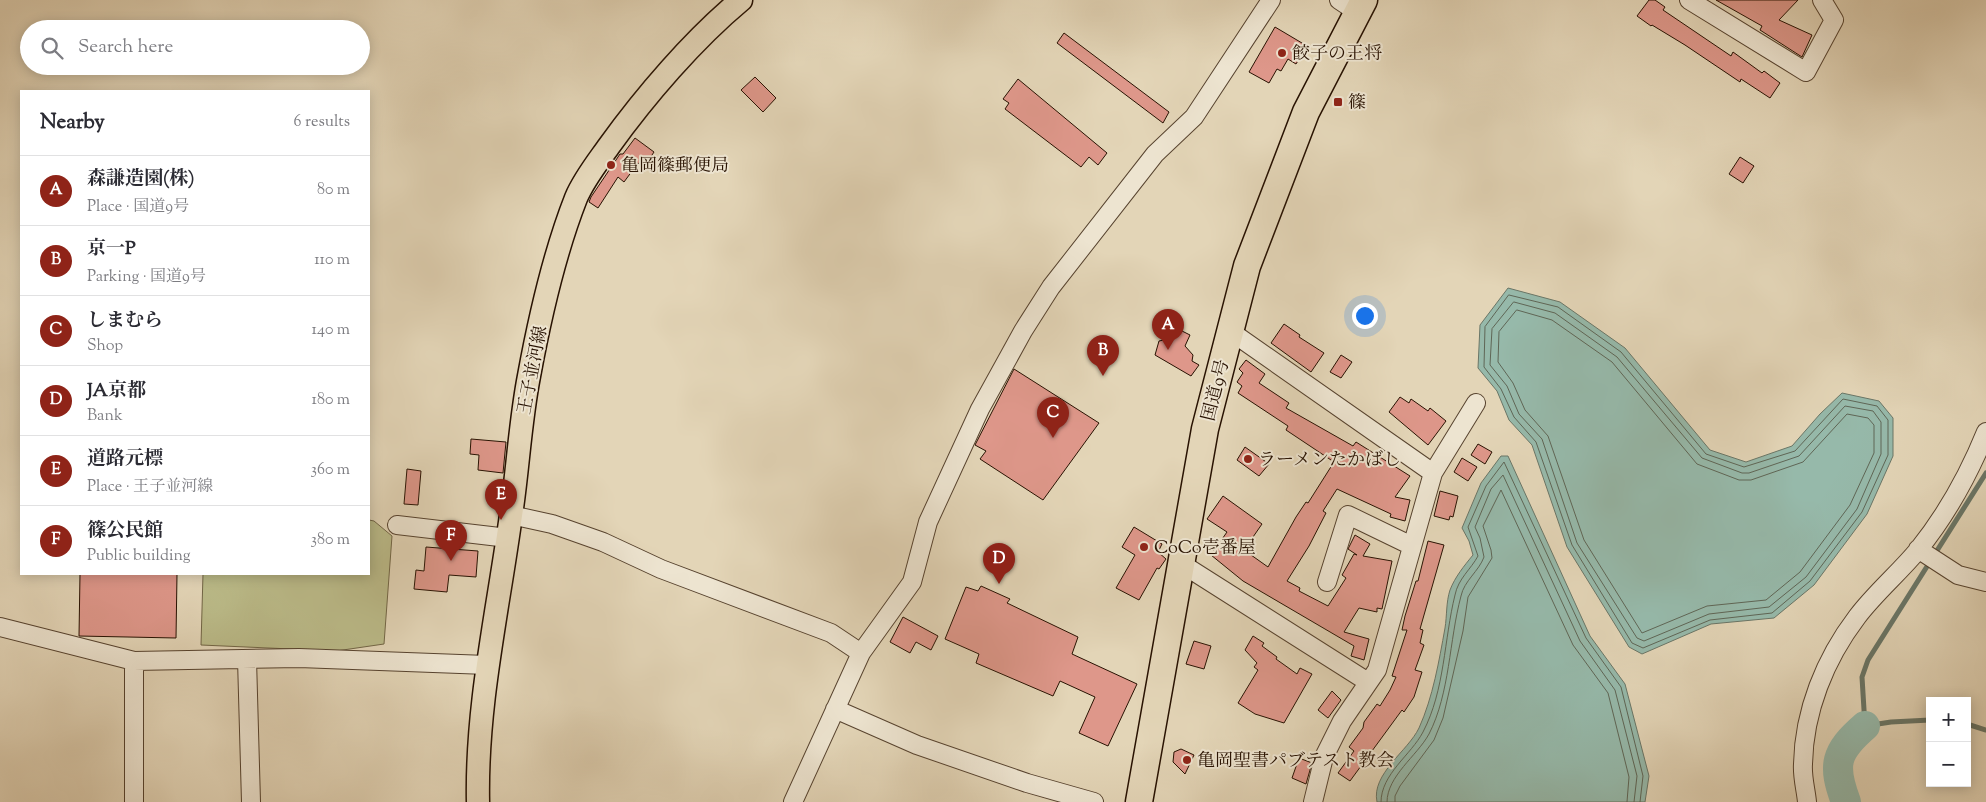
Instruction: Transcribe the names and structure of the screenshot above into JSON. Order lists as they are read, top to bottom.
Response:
{
  "streets": {
    "highway": ["国道9号"],
    "main road": ["王子並河線"]
  },
  "places": {
    "other": [
      "餃子の王将",
      "亀岡篠郵便局",
      "ラーメンたかばし",
      "CoCo壱番屋",
      "亀岡聖書パブテスト教会"
    ],
    "transit": ["篠"]
  },
  "page": {
    "search": "Search here",
    "heading": ["Nearby", "6 results"],
    "list": [
      {
        "mark": "A",
        "name": "森謙造園(株)",
        "note": "Place · 国道9号",
        "value": "80 m"
      },
      {
        "mark": "B",
        "name": "京一P",
        "note": "Parking · 国道9号",
        "value": "110 m"
      },
      {
        "mark": "C",
        "name": "しまむら",
        "note": "Shop",
        "value": "140 m"
      },
      {
        "mark": "D",
        "name": "JA京都",
        "note": "Bank",
        "value": "180 m"
      },
      {
        "mark": "E",
        "name": "道路元標",
        "note": "Place · 王子並河線",
        "value": "360 m"
      },
      {
        "mark": "F",
        "name": "篠公民館",
        "note": "Public building",
        "value": "380 m"
      }
    ],
    "pins": [
      "A",
      "B",
      "C",
      "E",
      "F",
      "D"
    ],
    "map_buttons": ["+", "−"]
  }
}
